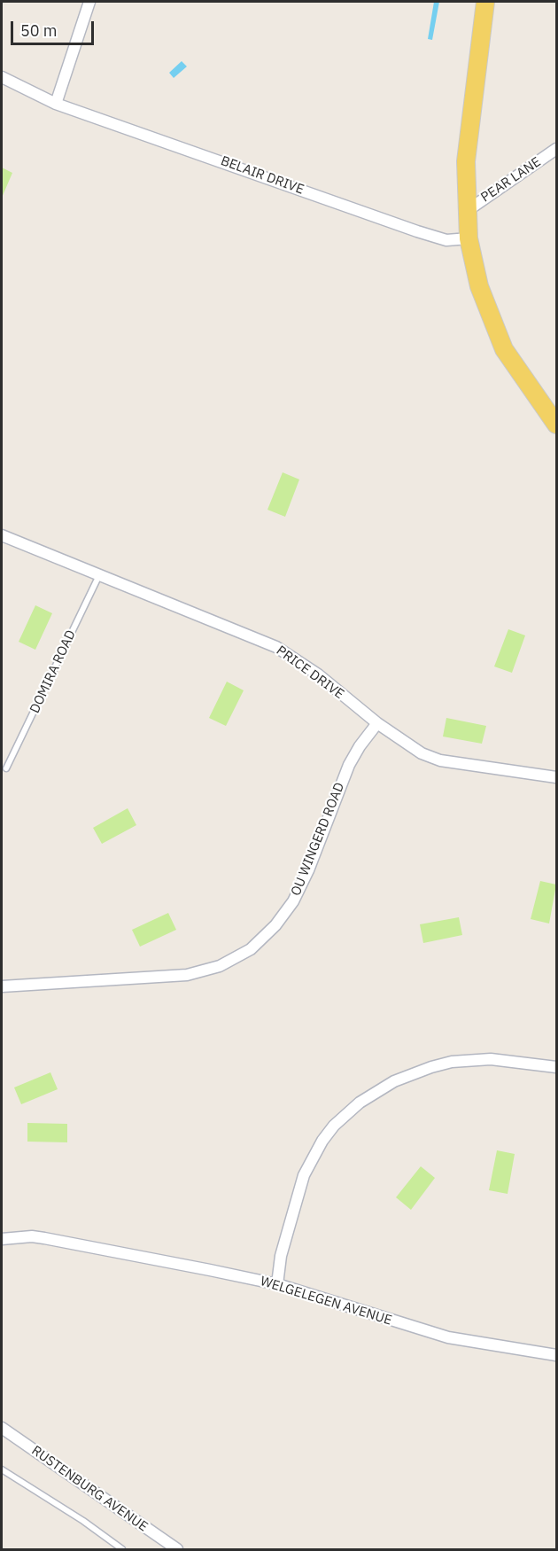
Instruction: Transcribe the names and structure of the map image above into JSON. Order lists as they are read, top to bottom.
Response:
{
  "streets": {
    "street": [
      "BELAIR DRIVE",
      "PEAR LANE",
      "PRICE DRIVE",
      "OU WINGERD ROAD",
      "WELGELEGEN AVENUE",
      "RUSTENBURG AVENUE"
    ],
    "lane": ["DOMIRA ROAD"]
  },
  "crossings": [
    ["DOMIRA ROAD", "PRICE DRIVE"],
    ["PRICE DRIVE", "OU WINGERD ROAD"]
  ],
  "scale_bar": "50 m"
}
